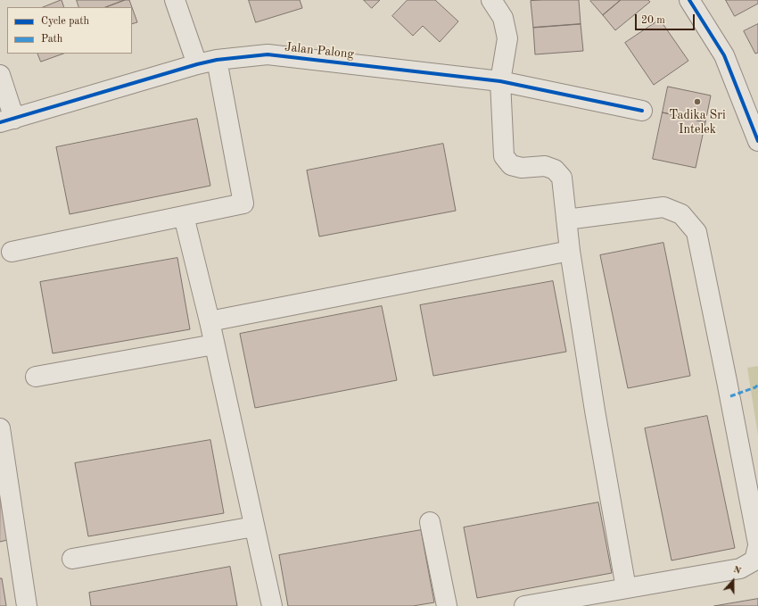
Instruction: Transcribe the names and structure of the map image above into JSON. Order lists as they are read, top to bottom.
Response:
{
  "streets": {
    "street": ["Jalan Palong"]
  },
  "places": ["Tadika Sri Intelek"],
  "legend": ["Cycle path", "Path"],
  "scale_bar": "20 m",
  "north": "top"
}
